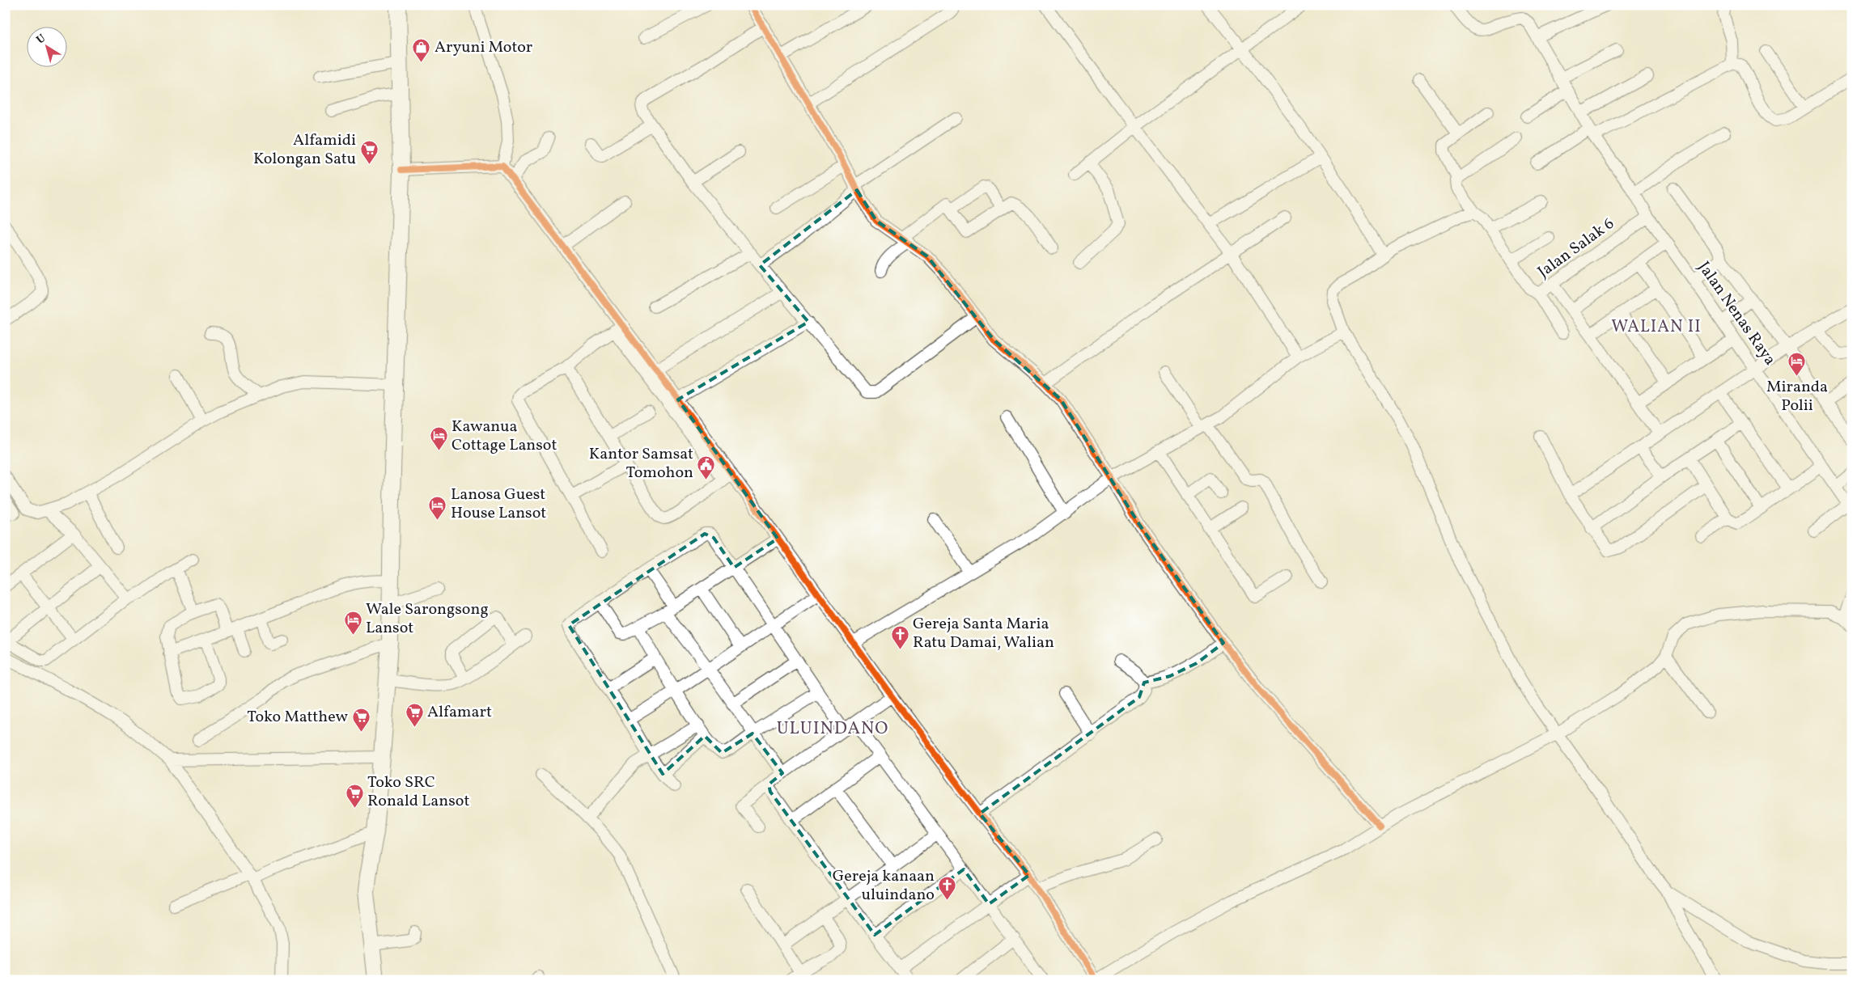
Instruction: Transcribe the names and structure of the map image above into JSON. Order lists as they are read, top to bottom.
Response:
{
  "streets": {
    "street": ["Jalan Salak 6", "Jalan Nenas Raya"]
  },
  "crossings": [
    ["Jalan Salak 6", "Jalan Nenas Raya"]
  ],
  "districts": ["WALIAN II", "ULUINDANO"],
  "places": {
    "shop": ["Aryuni Motor"],
    "supermarket": [
      "Alfamidi Kolongan Satu",
      "Alfamart",
      "Toko Matthew",
      "Toko SRC Ronald Lansot"
    ],
    "hotel": [
      "Miranda Polii",
      "Kawanua Cottage Lansot",
      "Lanosa Guest House Lansot",
      "Wale Sarongsong Lansot"
    ],
    "public building": ["Kantor Samsat Tomohon"],
    "church": ["Gereja Santa Maria Ratu Damai, Walian", "Gereja kanaan uluindano"]
  },
  "north": "top left"
}
